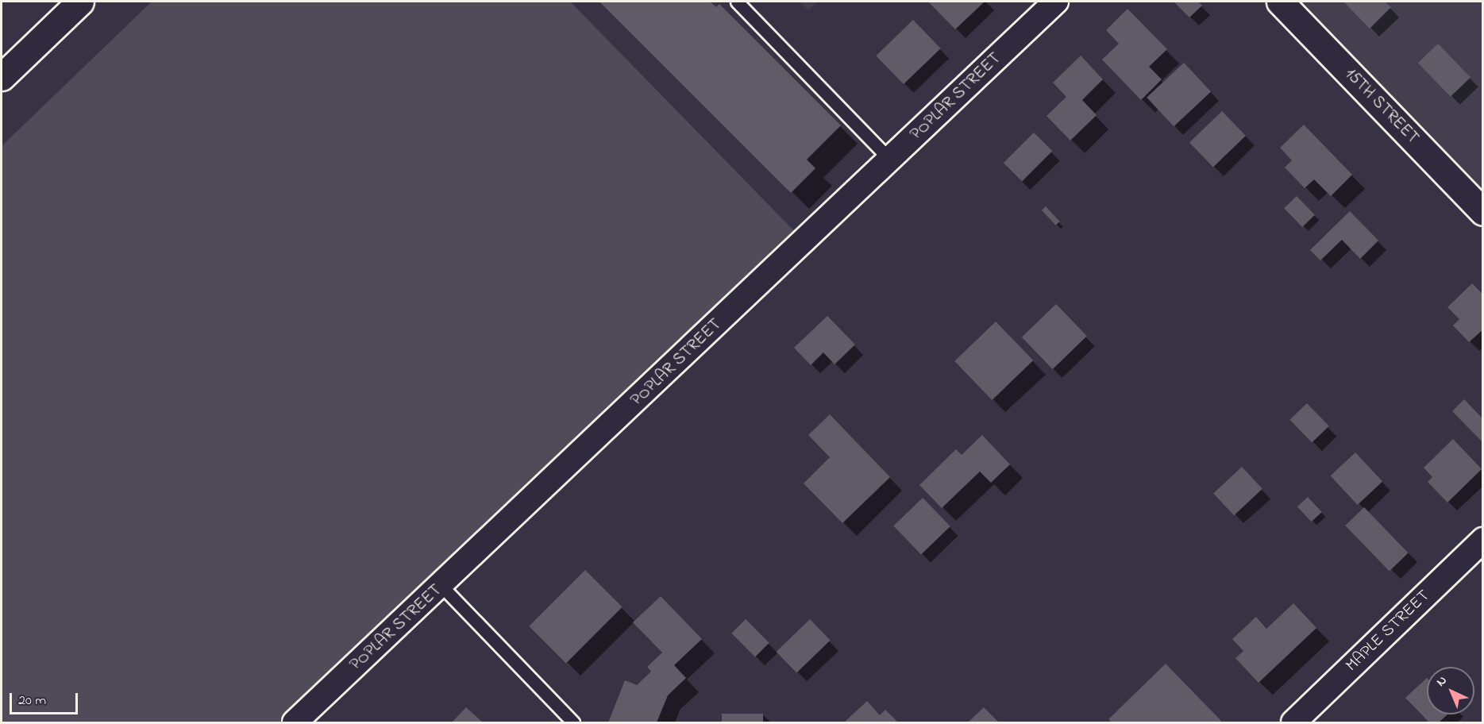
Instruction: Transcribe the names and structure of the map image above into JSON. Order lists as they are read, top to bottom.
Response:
{
  "streets": {
    "main road": ["15TH STREET"],
    "street": ["POPLAR STREET", "MAPLE STREET"]
  },
  "scale_bar": "20 m",
  "north": "top left"
}
